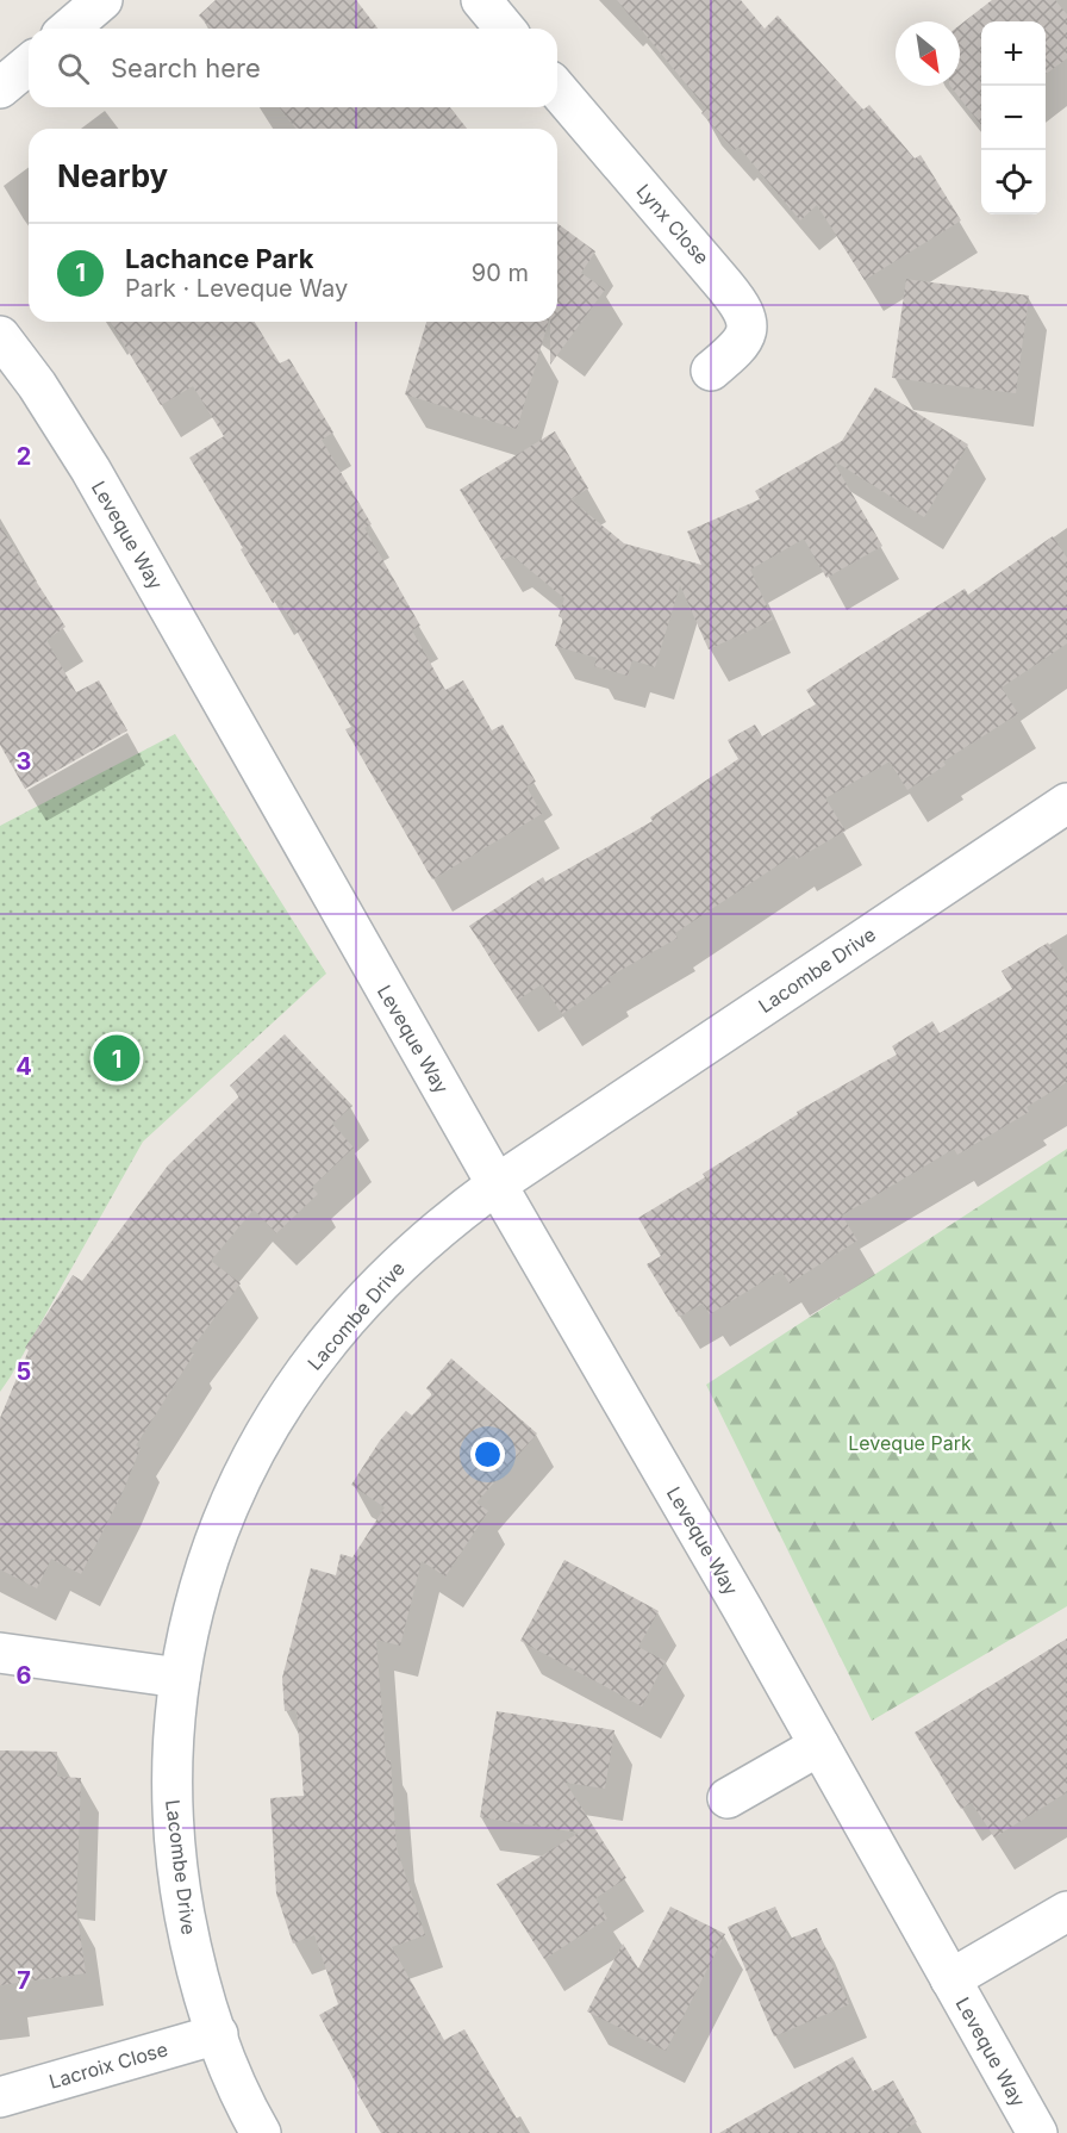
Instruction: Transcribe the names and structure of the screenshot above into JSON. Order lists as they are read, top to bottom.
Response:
{
  "streets": {
    "street": [
      "Lynx Close",
      "Leveque Way",
      "Lacombe Drive",
      "Lacroix Close"
    ]
  },
  "crossings": [
    ["Leveque Way", "Lacombe Drive"],
    ["Lacombe Drive", "Lacroix Close"]
  ],
  "parks": ["Leveque Park"],
  "north": "bottom right",
  "page": {
    "map_buttons": ["+", "−"],
    "search": "Search here",
    "heading": "Nearby",
    "list": [
      {
        "mark": "1",
        "name": "Lachance Park",
        "note": "Park · Leveque Way",
        "value": "90 m"
      }
    ],
    "pins": "1"
  },
  "grid": {
    "rows": [
      "2",
      "3",
      "4",
      "5",
      "6",
      "7"
    ]
  }
}
